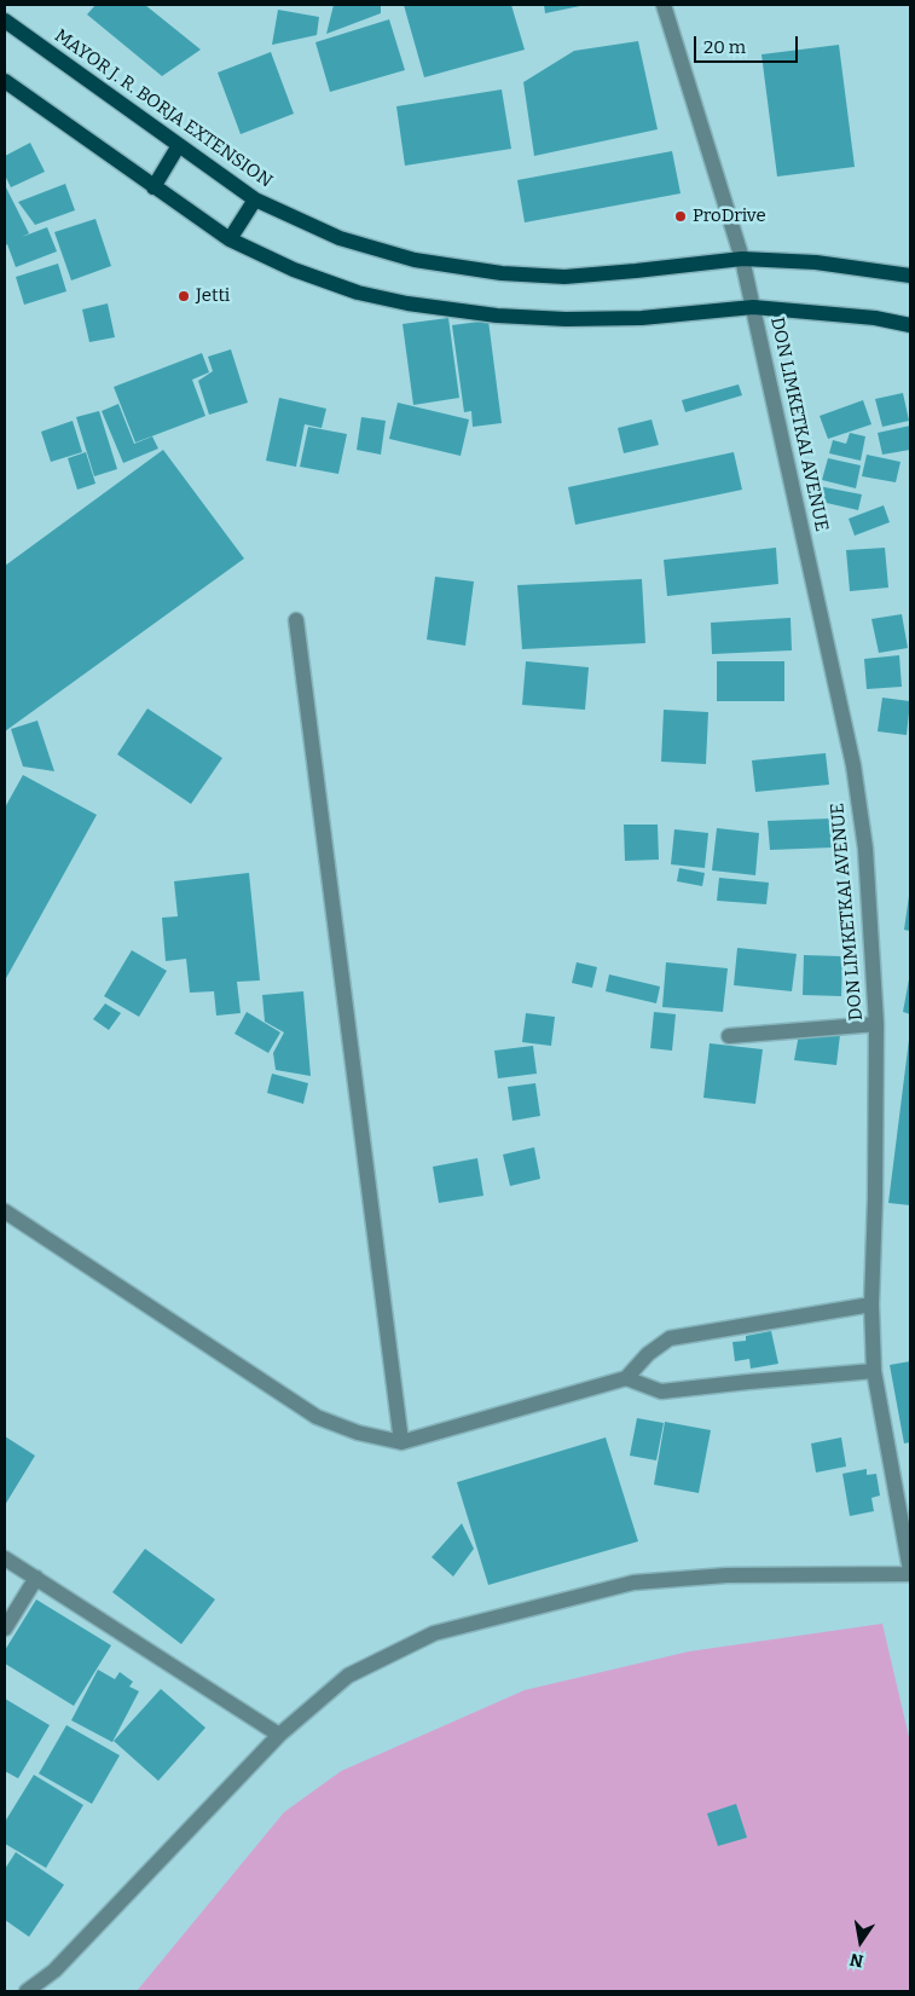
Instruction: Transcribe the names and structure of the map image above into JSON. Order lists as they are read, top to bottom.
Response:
{
  "streets": {
    "main road": ["MAYOR J. R. BORJA EXTENSION"],
    "street": ["DON LIMKETKAI AVENUE"]
  },
  "crossings": [
    ["MAYOR J. R. BORJA EXTENSION", "DON LIMKETKAI AVENUE"]
  ],
  "places": ["ProDrive", "Jetti"],
  "scale_bar": "20 m",
  "north": "bottom"
}
